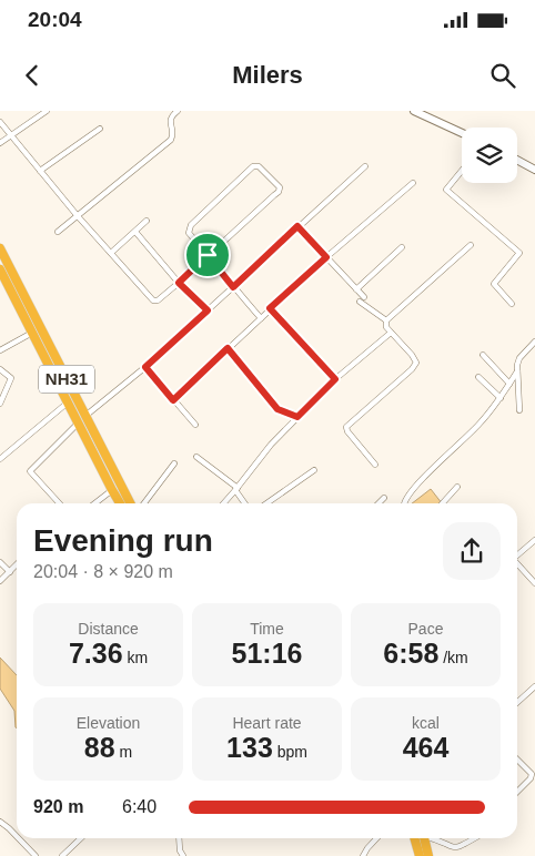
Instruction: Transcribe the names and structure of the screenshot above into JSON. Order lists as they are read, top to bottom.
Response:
{
  "streets": {
    "highway": ["NH31"]
  },
  "page": {
    "status": "20:04",
    "header": "Milers",
    "heading": ["Evening run", "20:04 · 8 × 920 m"],
    "stats": [
      ["Distance", "7.36 km"],
      ["Time", "51:16"],
      ["Pace", "6:58 /km"],
      ["Elevation", "88 m"],
      ["Heart rate", "133 bpm"],
      ["kcal", "464"]
    ],
    "list": [
      {
        "name": "920 m",
        "note": "6:40"
      }
    ]
  }
}
